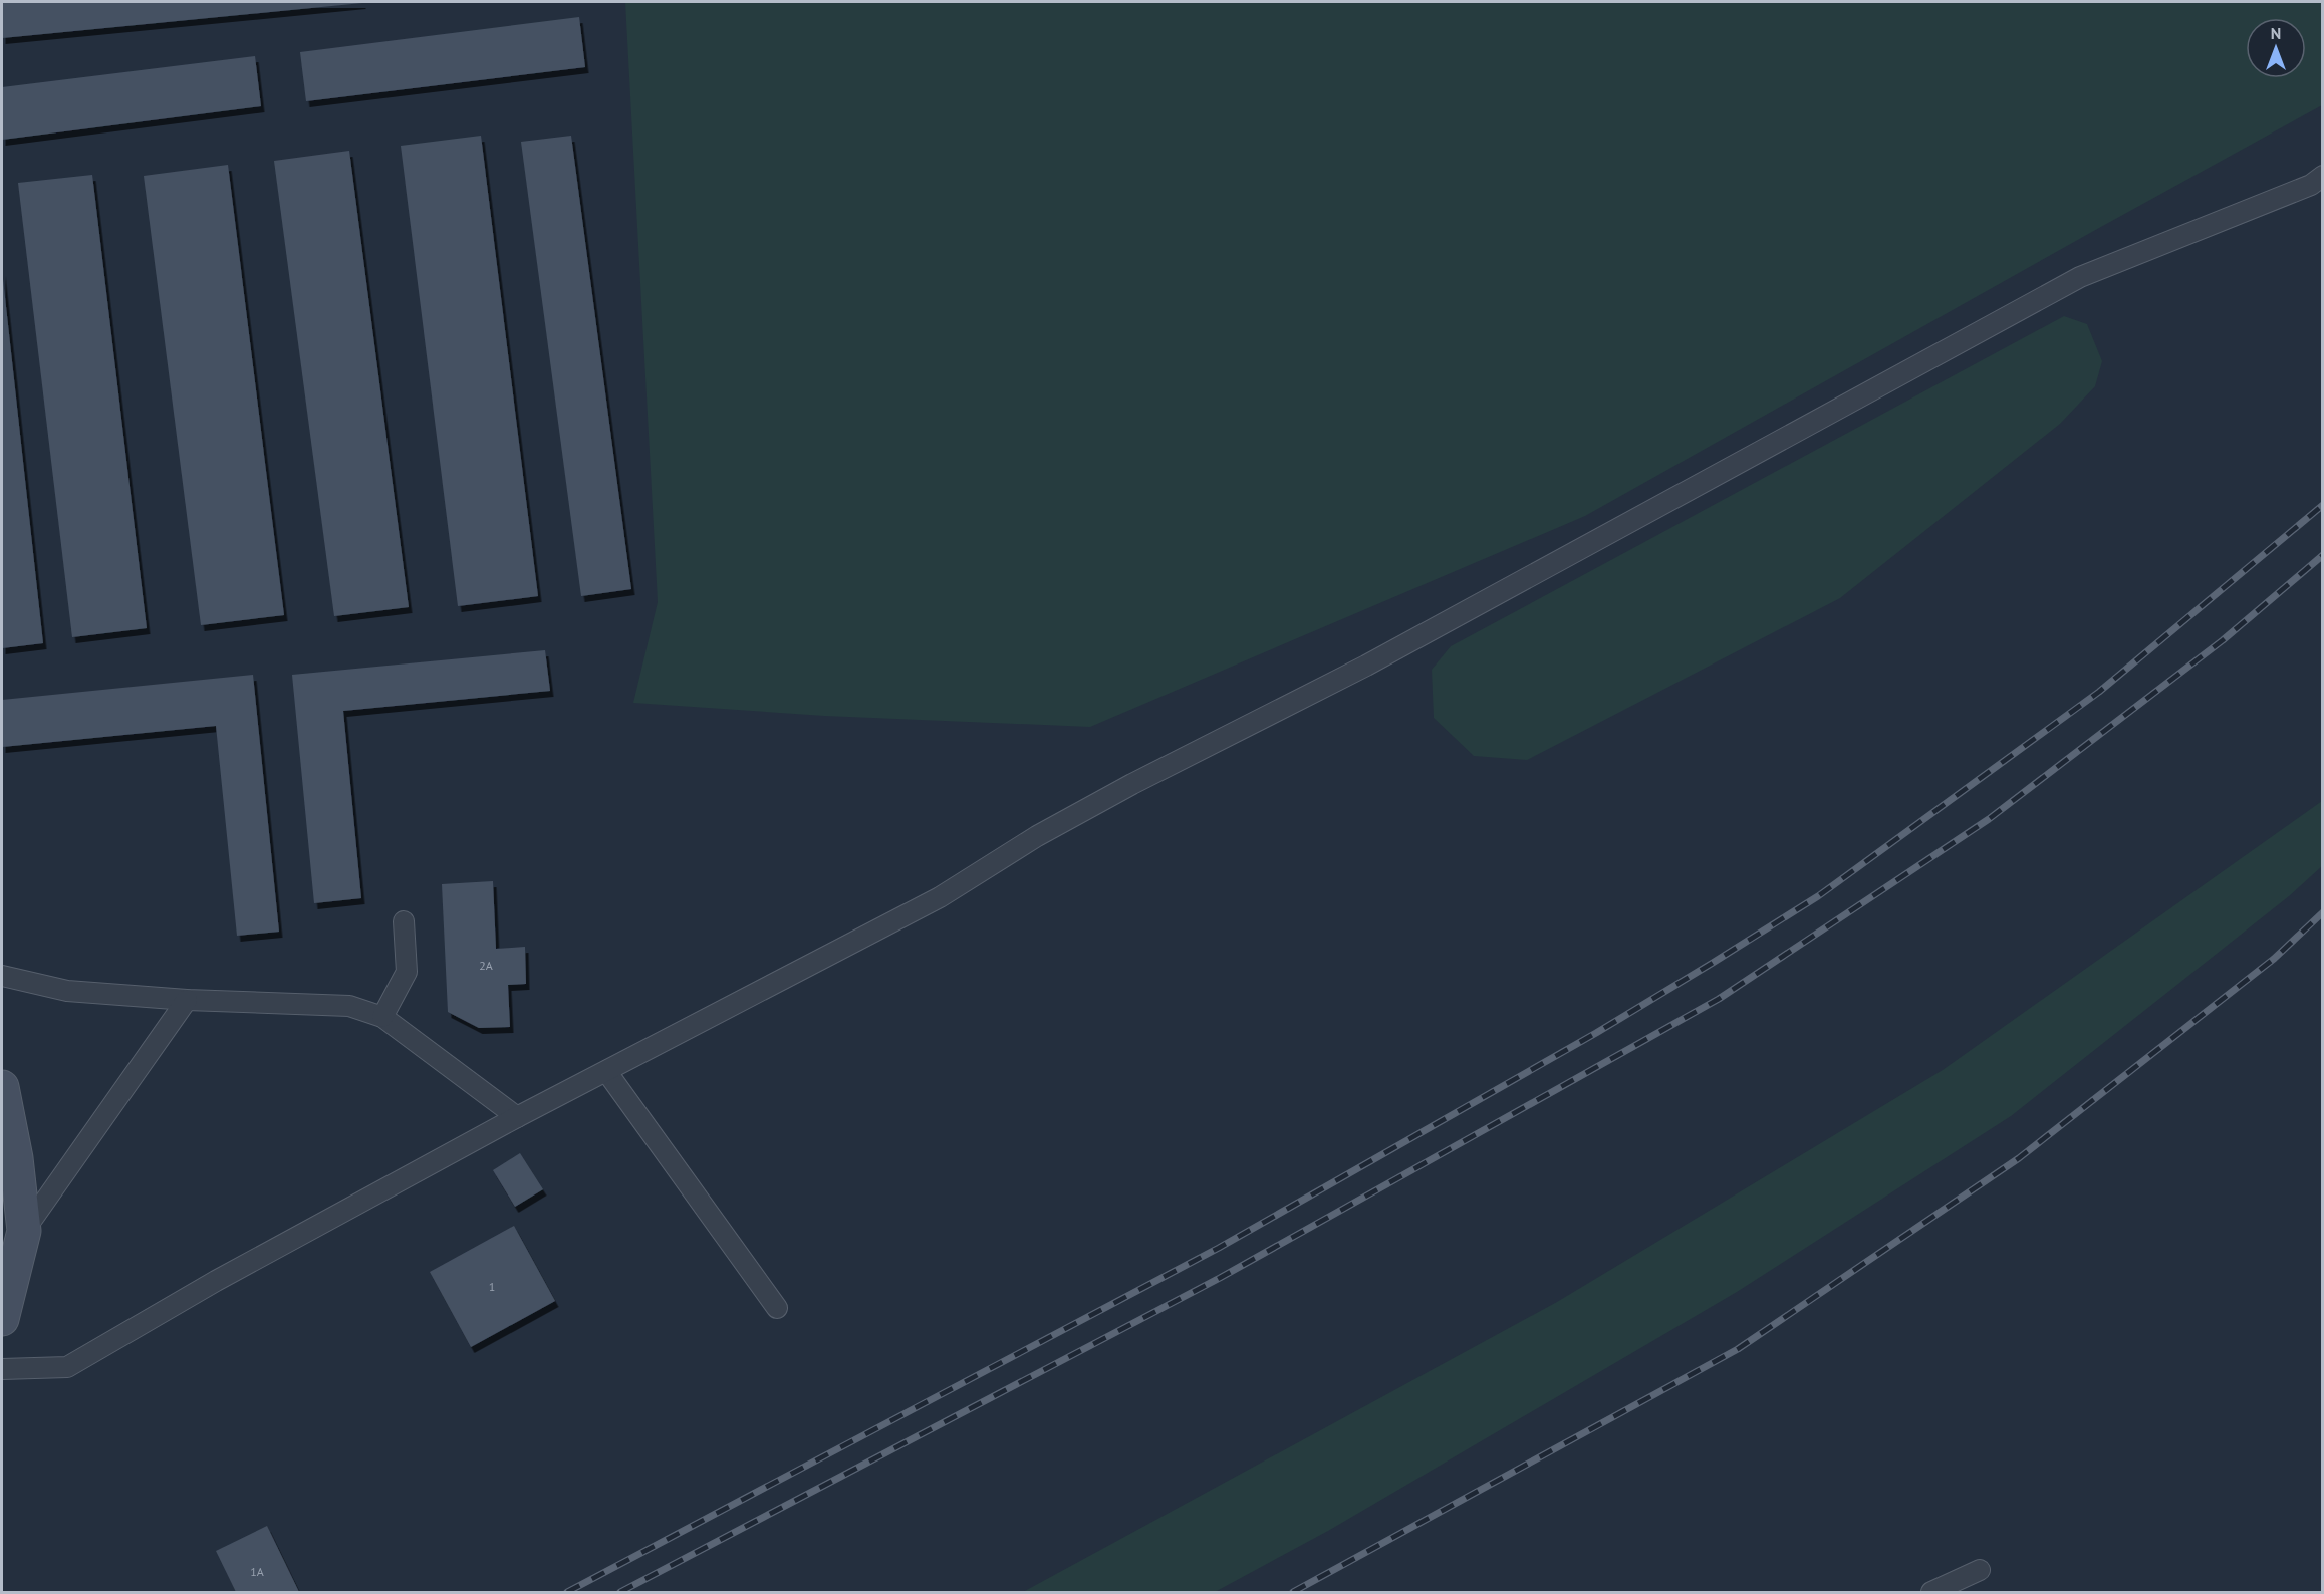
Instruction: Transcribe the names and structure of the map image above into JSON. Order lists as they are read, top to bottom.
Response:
{
  "house_numbers": ["2А", "1", "1А"],
  "north": "top"
}
